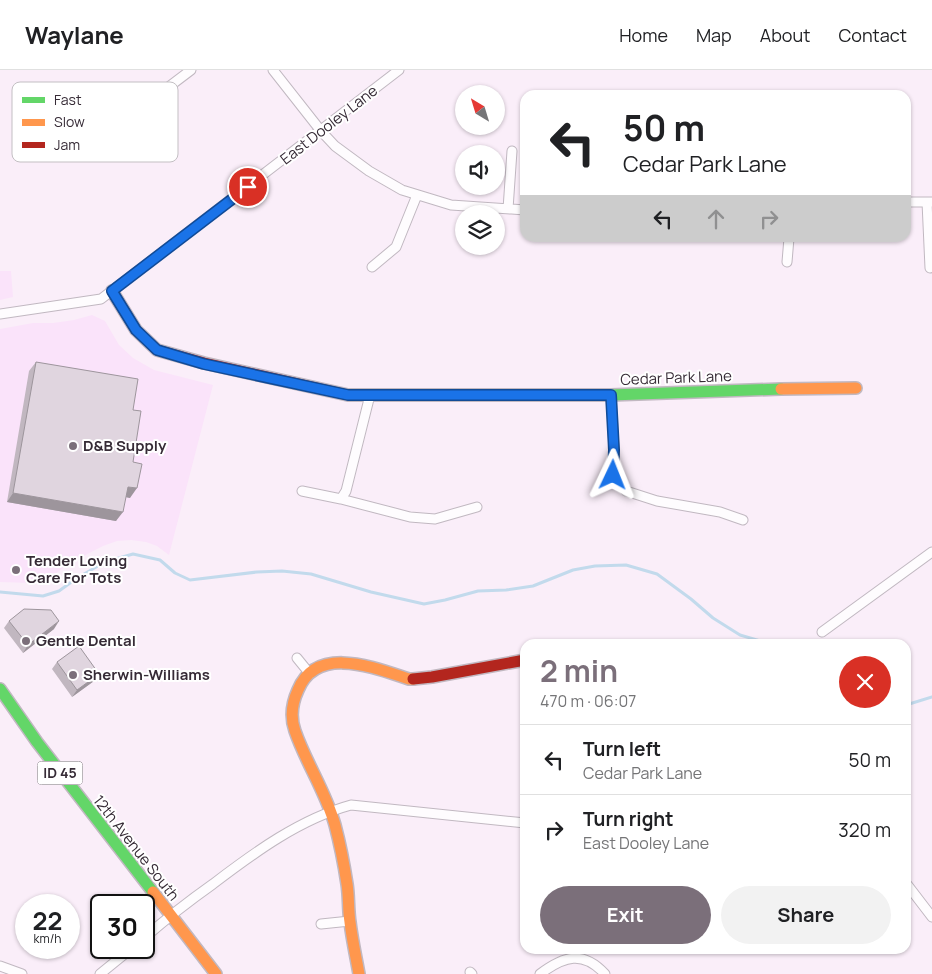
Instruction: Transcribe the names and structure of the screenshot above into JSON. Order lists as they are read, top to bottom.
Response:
{
  "streets": {
    "street": [
      "East Dooley Lane",
      "Cedar Park Lane",
      "ID 45",
      "12th Avenue South"
    ]
  },
  "crossings": [
    ["East Dooley Lane", "Cedar Park Lane"]
  ],
  "places": [
    "D&B Supply",
    "Tender Loving Care For Tots",
    "Gentle Dental",
    "Sherwin-Williams"
  ],
  "legend": ["Fast", "Slow", "Jam"],
  "north": "top left",
  "page": {
    "header": "Waylane",
    "nav": [
      "Home",
      "Map",
      "About",
      "Contact"
    ],
    "turn": ["50 m", "Cedar Park Lane"],
    "heading": ["2 min", "470 m · 06:07"],
    "list": [
      {
        "name": "Turn left",
        "note": "Cedar Park Lane",
        "value": "50 m"
      },
      {
        "name": "Turn right",
        "note": "East Dooley Lane",
        "value": "320 m"
      }
    ],
    "buttons": ["Exit", "Share"],
    "speed": "22 km/h",
    "limit": "30"
  }
}
